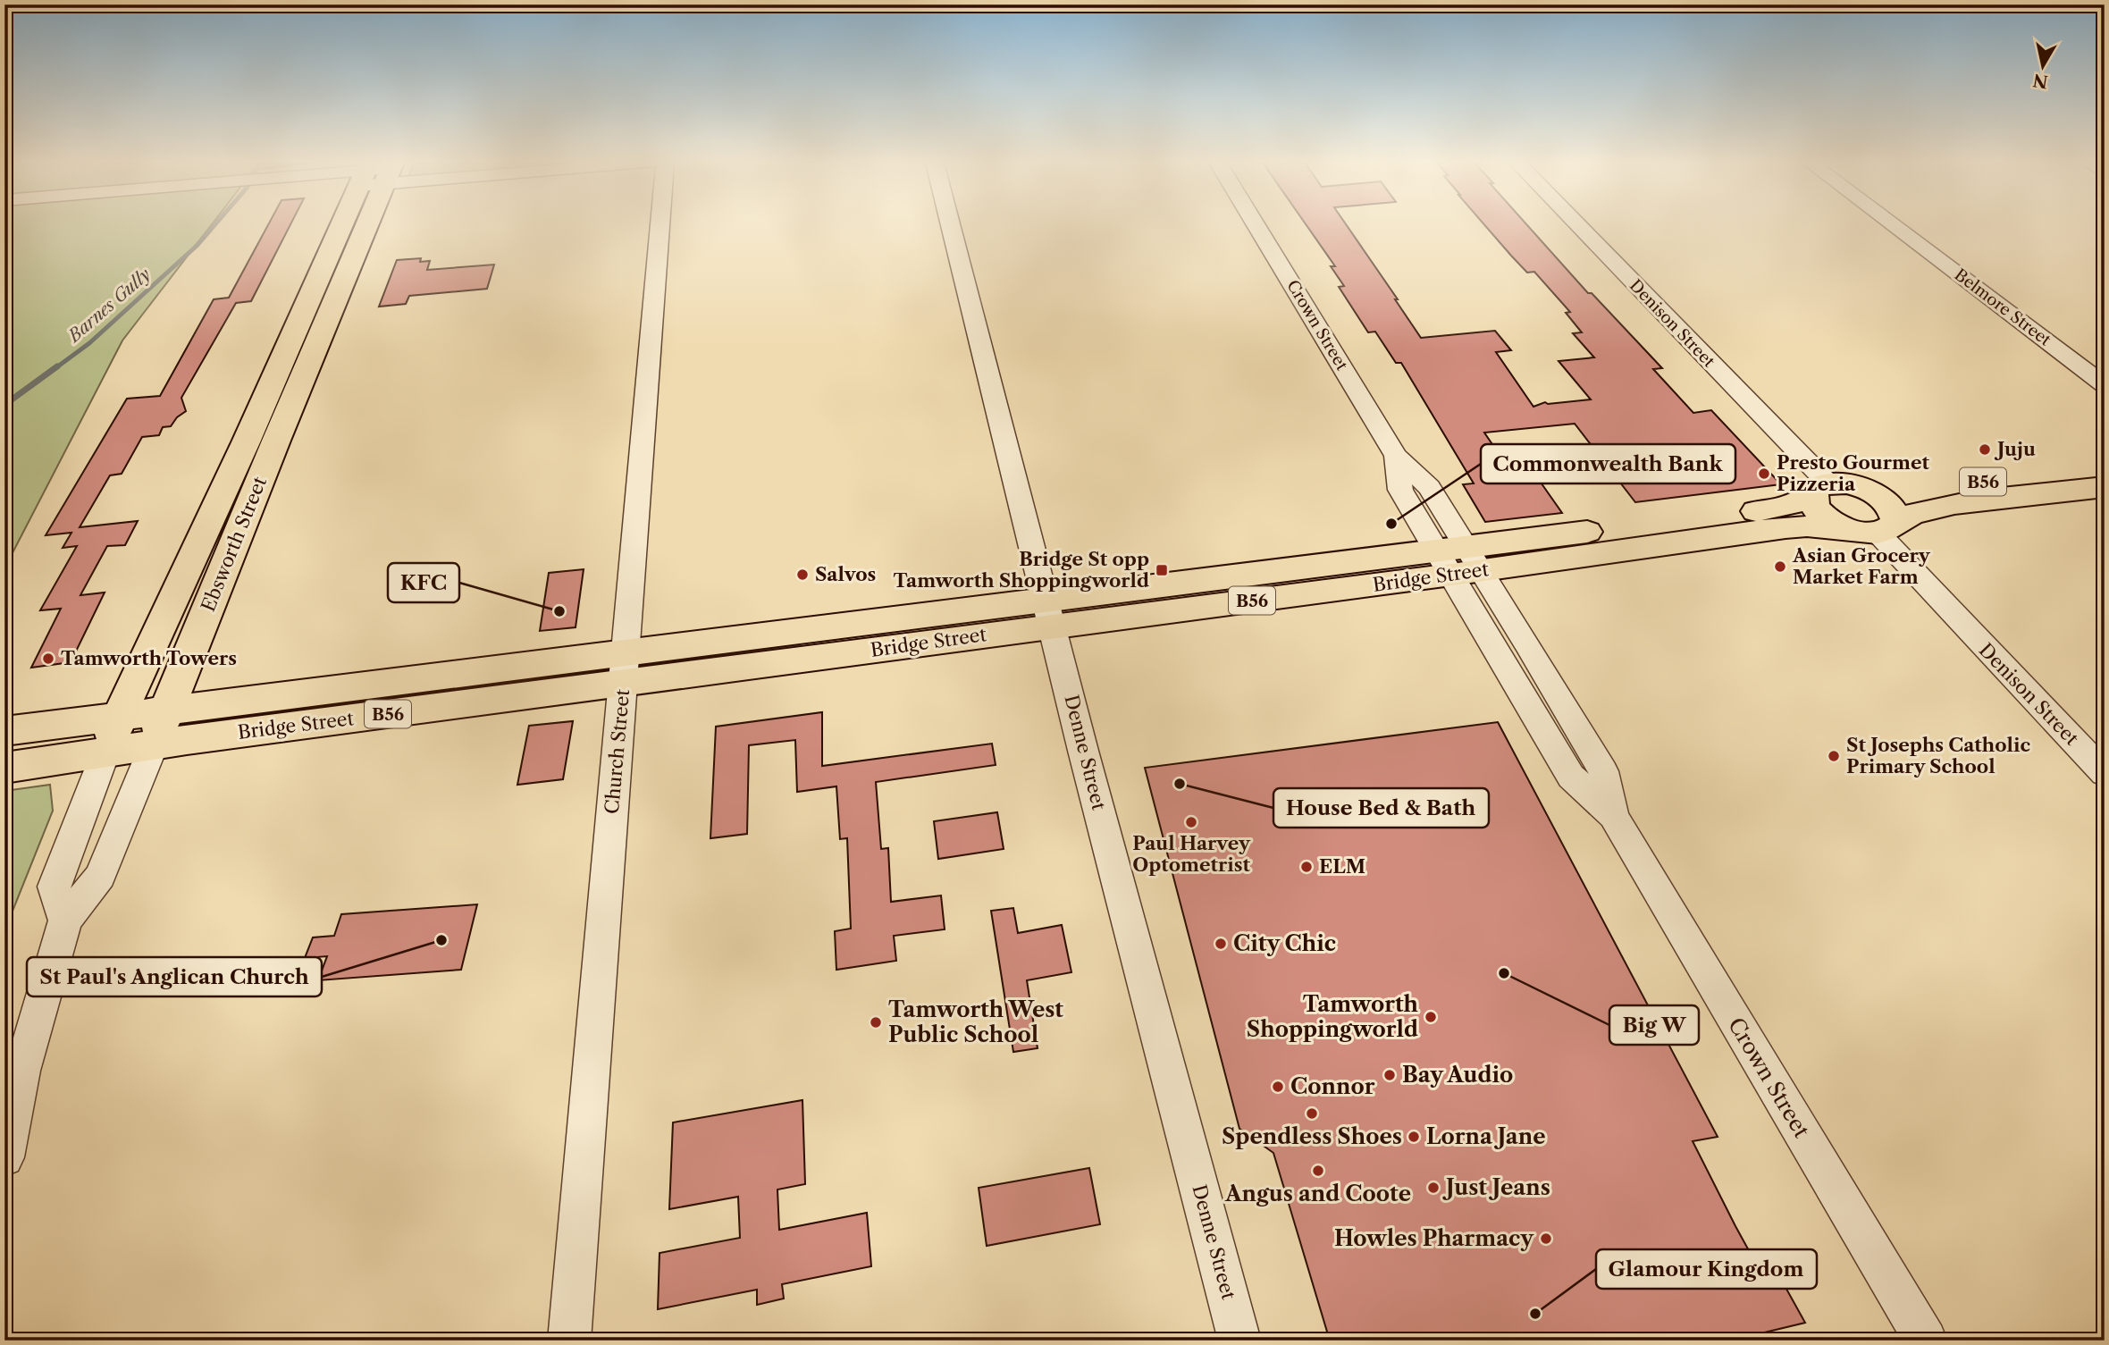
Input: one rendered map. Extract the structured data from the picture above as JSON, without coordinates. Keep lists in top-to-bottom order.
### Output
{
  "streets": {
    "main road": ["B56", "Ebsworth Street", "Bridge Street"],
    "street": [
      "Belmore Street",
      "Denison Street",
      "Crown Street",
      "Church Street",
      "Denne Street"
    ]
  },
  "crossings": [
    ["Denison Street", "B56"],
    ["Denison Street", "Bridge Street"],
    ["Crown Street", "Bridge Street"],
    ["B56", "Bridge Street"],
    ["Ebsworth Street", "Bridge Street"],
    ["Bridge Street", "Church Street"],
    ["Bridge Street", "Denne Street"]
  ],
  "water": ["Barnes Gully"],
  "places": {
    "other": [
      "Juju",
      "Presto Gourmet Pizzeria",
      "Commonwealth Bank",
      "Asian Grocery Market Farm",
      "Salvos",
      "KFC",
      "Tamworth Towers",
      "St Josephs Catholic Primary School",
      "House Bed & Bath",
      "Paul Harvey Optometrist",
      "ELM",
      "St Paul's Anglican Church",
      "City Chic",
      "Big W",
      "Tamworth Shoppingworld",
      "Tamworth West Public School",
      "Bay Audio",
      "Connor",
      "Spendless Shoes",
      "Lorna Jane",
      "Angus and Coote",
      "Just Jeans",
      "Howles Pharmacy",
      "Glamour Kingdom"
    ],
    "transit": ["Bridge St opp Tamworth Shoppingworld"]
  },
  "north": "bottom"
}
